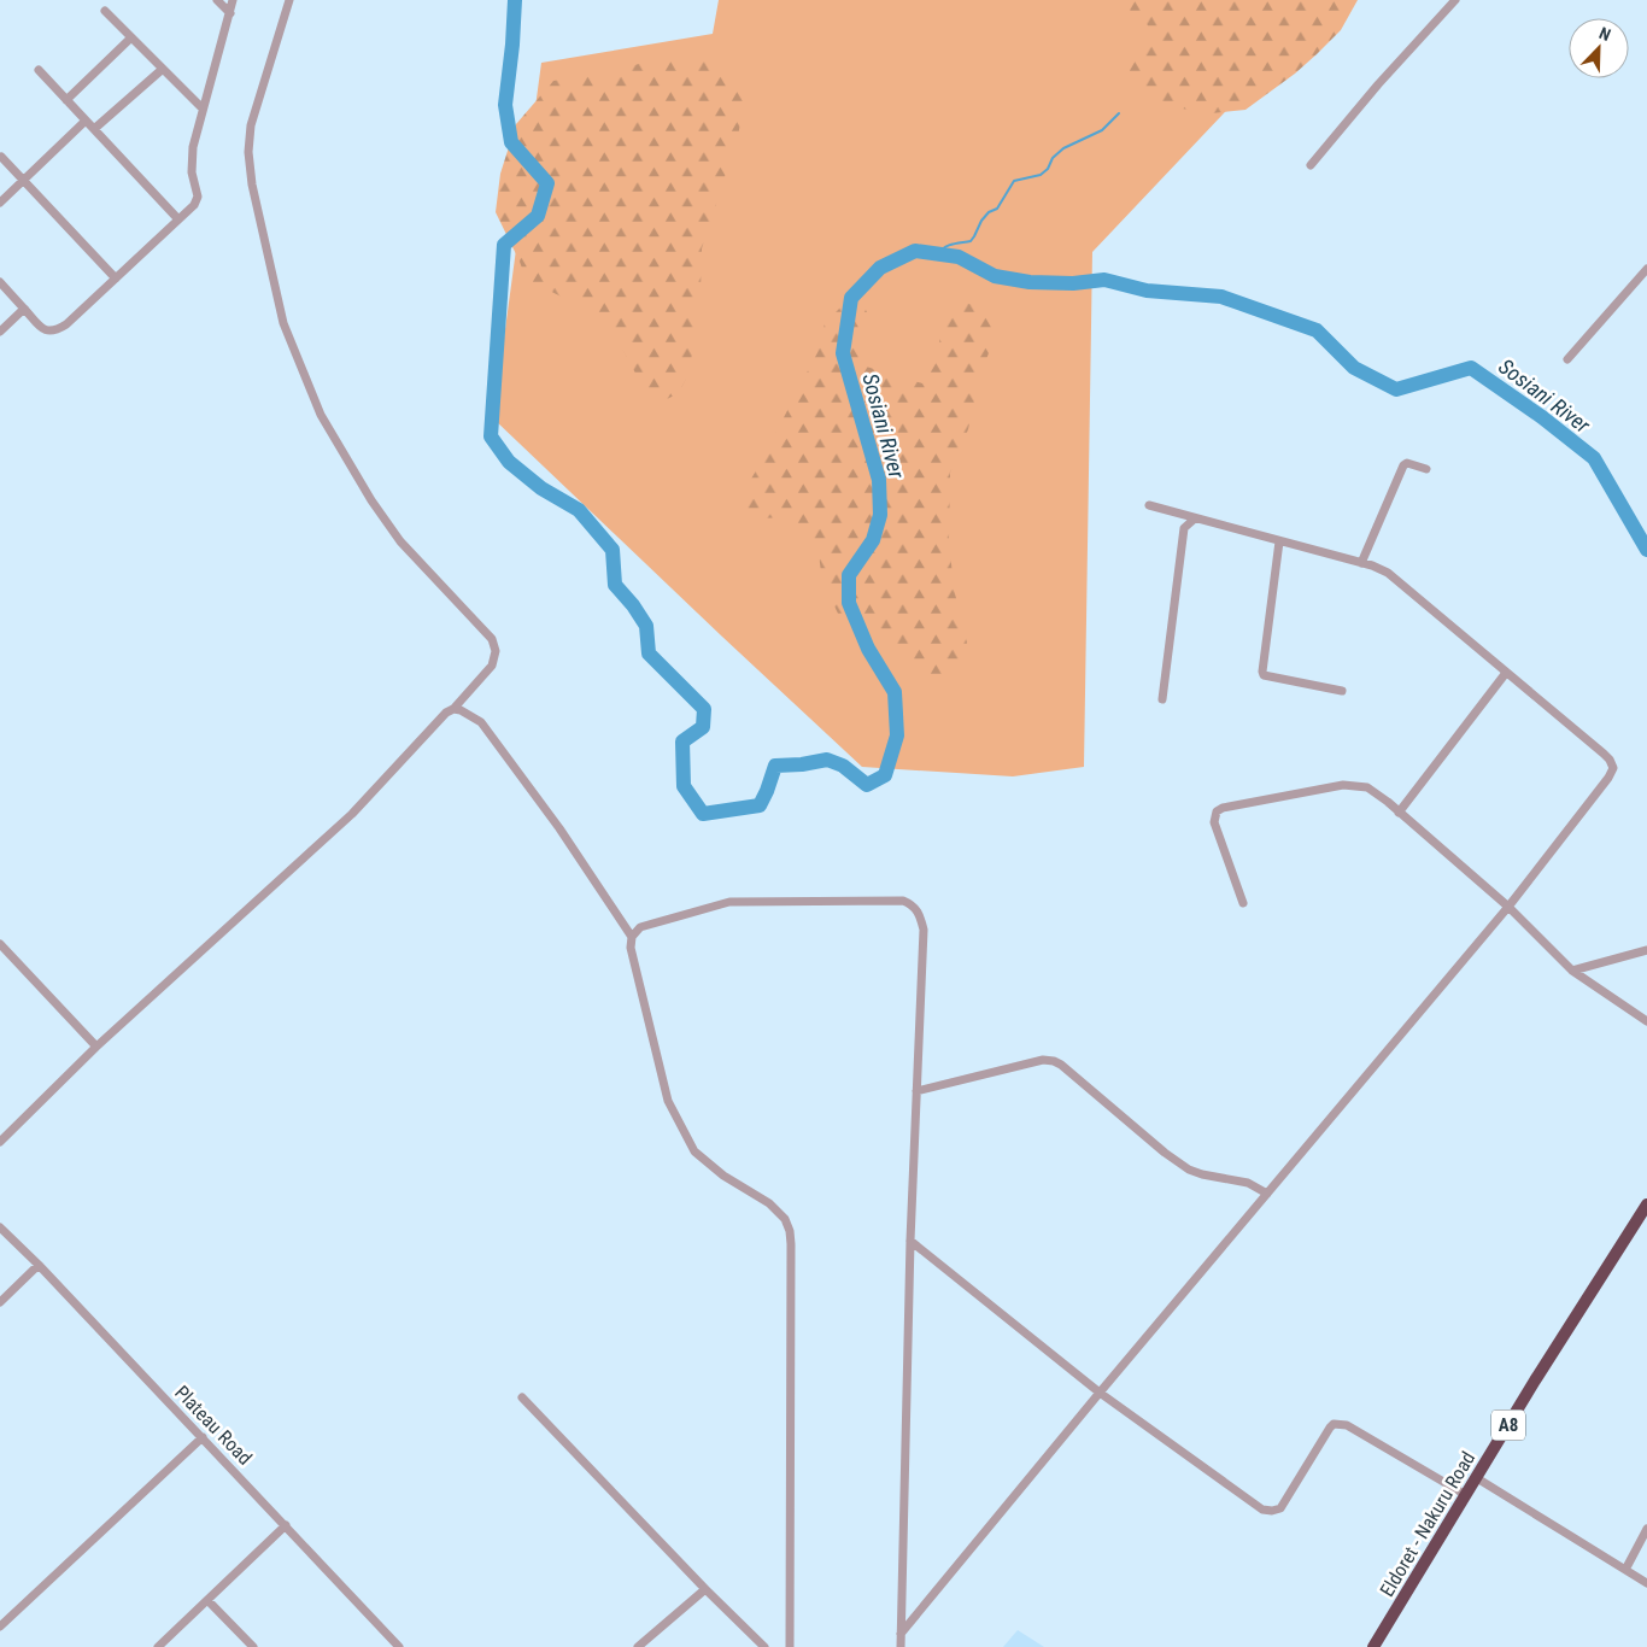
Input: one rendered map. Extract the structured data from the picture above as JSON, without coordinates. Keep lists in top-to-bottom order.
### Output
{
  "streets": {
    "highway": ["A8", "Eldoret - Nakuru Road"],
    "street": ["Plateau Road"]
  },
  "water": ["Sosiani River"],
  "north": "top right"
}
